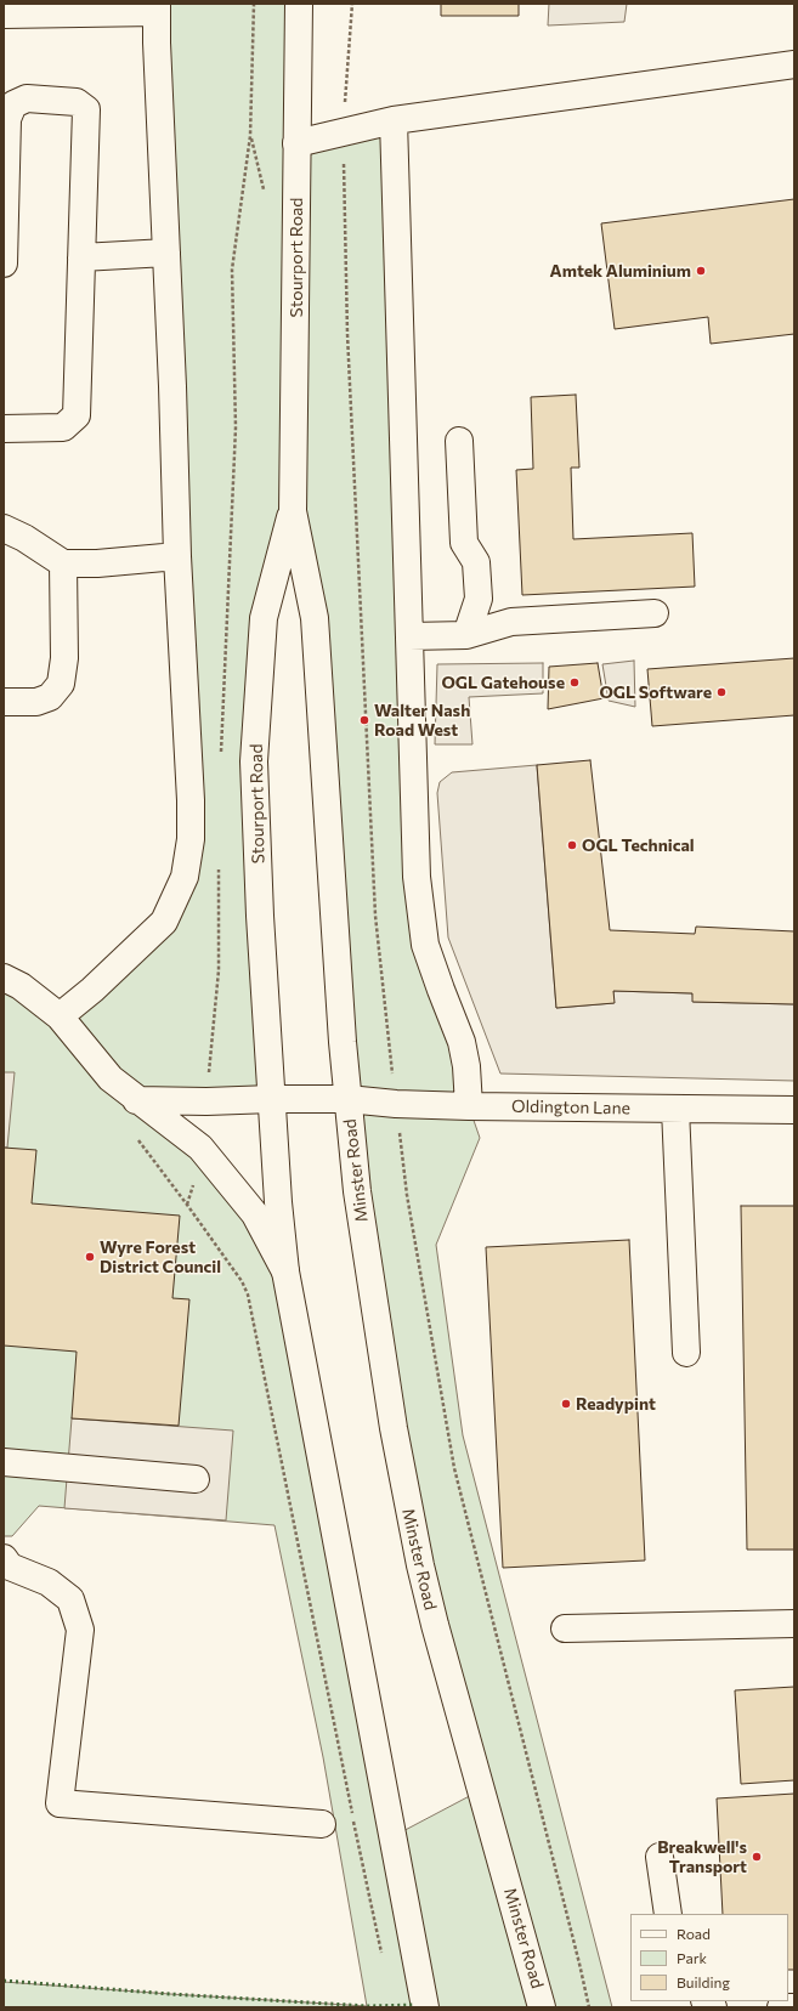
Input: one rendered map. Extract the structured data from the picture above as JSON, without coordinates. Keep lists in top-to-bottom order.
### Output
{
  "streets": {
    "main road": ["Stourport Road", "Oldington Lane", "Minster Road"]
  },
  "crossings": [
    ["Stourport Road", "Oldington Lane"],
    ["Stourport Road", "Minster Road"],
    ["Oldington Lane", "Minster Road"]
  ],
  "places": [
    "Amtek Aluminium",
    "OGL Gatehouse",
    "OGL Software",
    "Walter Nash Road West",
    "OGL Technical",
    "Wyre Forest District Council",
    "Readypint",
    "Breakwell's Transport"
  ],
  "legend": ["Road", "Park", "Building"]
}
